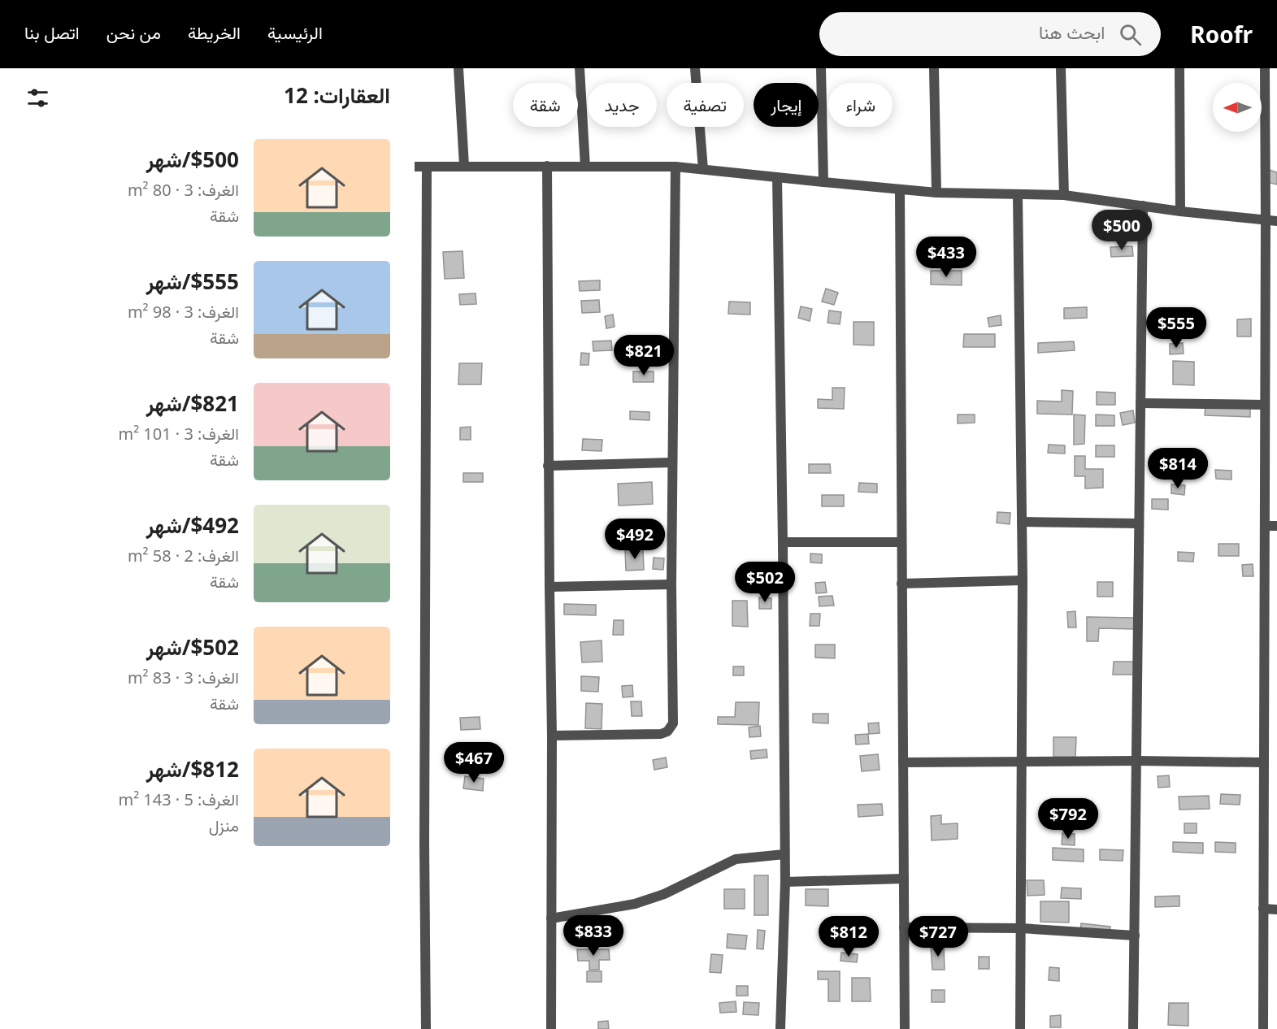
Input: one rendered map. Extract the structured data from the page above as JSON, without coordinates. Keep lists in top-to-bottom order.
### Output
{
  "north": "left",
  "page": {
    "header": "Roofr",
    "search": "ابحث هنا",
    "nav": [
      "الرئيسية",
      "الخريطة",
      "من نحن",
      "اتصل بنا"
    ],
    "heading": "العقارات: 12",
    "chip": [
      "شراء",
      "إيجار",
      "تصفية",
      "جديد",
      "شقة"
    ],
    "list": [
      {
        "name": "$500/شهر",
        "note": "الغرف: 3 · 80 m² · شقة"
      },
      {
        "name": "$555/شهر",
        "note": "الغرف: 3 · 98 m² · شقة"
      },
      {
        "name": "$821/شهر",
        "note": "الغرف: 3 · 101 m² · شقة"
      },
      {
        "name": "$492/شهر",
        "note": "الغرف: 2 · 58 m² · شقة"
      },
      {
        "name": "$502/شهر",
        "note": "الغرف: 3 · 83 m² · شقة"
      },
      {
        "name": "$812/شهر",
        "note": "الغرف: 5 · 143 m² · منزل"
      }
    ],
    "price": [
      "$500",
      "$433",
      "$555",
      "$821",
      "$814",
      "$492",
      "$502",
      "$467",
      "$792",
      "$833",
      "$812",
      "$727"
    ]
  }
}
